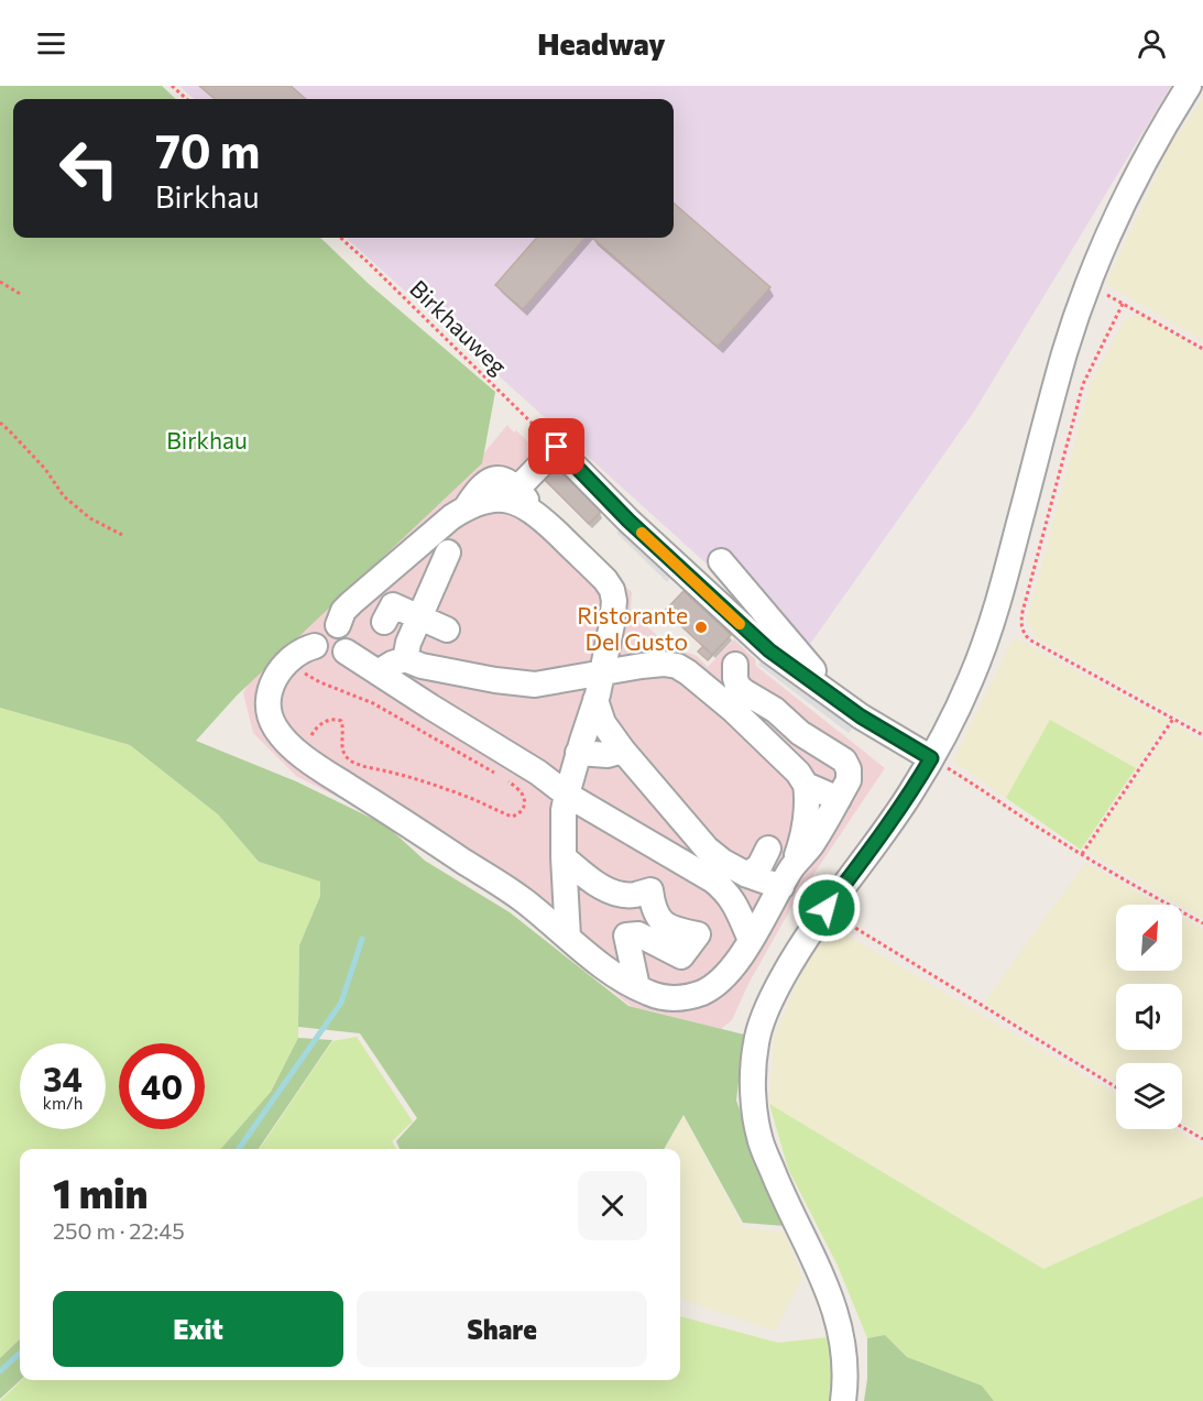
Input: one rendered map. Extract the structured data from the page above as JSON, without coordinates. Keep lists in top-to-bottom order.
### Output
{
  "streets": {
    "path": ["Birkhauweg"]
  },
  "parks": ["Birkhau"],
  "places": ["Ristorante Del Gusto"],
  "north": "top right",
  "page": {
    "header": "Headway",
    "turn": ["70 m", "Birkhau"],
    "speed": "34 km/h",
    "limit": "40",
    "heading": ["1 min", "250 m · 22:45"],
    "buttons": ["Exit", "Share"]
  }
}
